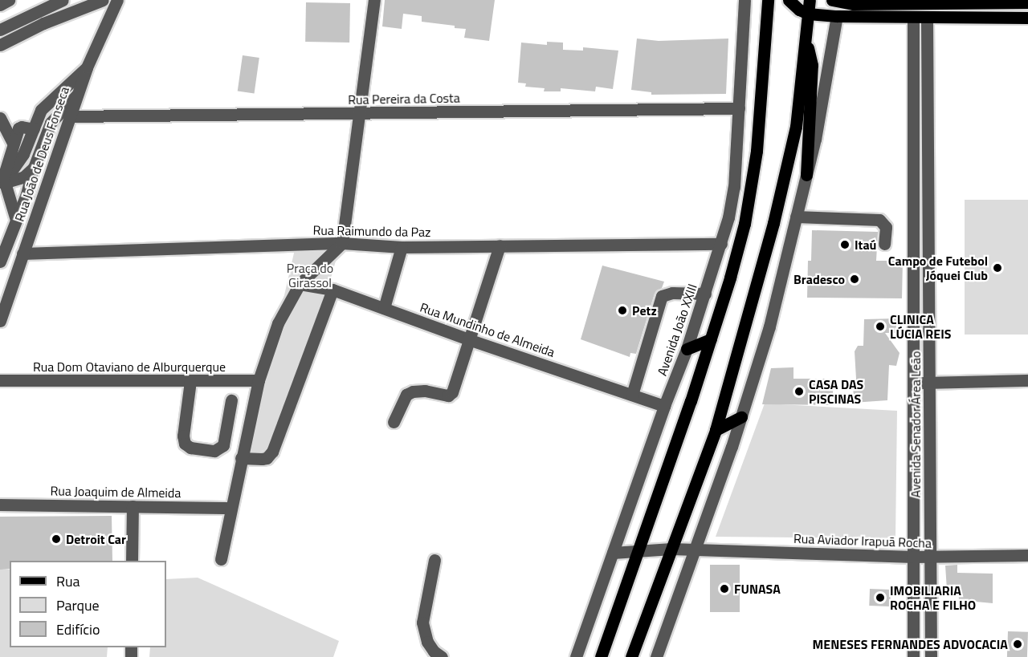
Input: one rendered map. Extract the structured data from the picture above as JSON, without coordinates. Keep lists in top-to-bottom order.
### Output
{
  "streets": {
    "street": [
      "Rua Pereira da Costa",
      "Rua João de Deus Fonseca",
      "Rua Raimundo da Paz",
      "Rua Mundinho de Almeida",
      "Avenida João XXIII",
      "Rua Dom Otaviano de Alburquerque",
      "Avenida Senador Área Leão",
      "Rua Joaquim de Almeida",
      "Rua Aviador Irapuã Rocha"
    ]
  },
  "crossings": [
    ["Rua Pereira da Costa", "Rua João de Deus Fonseca"],
    ["Rua Pereira da Costa", "Avenida João XXIII"],
    ["Rua João de Deus Fonseca", "Rua Raimundo da Paz"],
    ["Rua Raimundo da Paz", "Avenida João XXIII"],
    ["Rua Mundinho de Almeida", "Avenida João XXIII"],
    ["Avenida João XXIII", "Rua Aviador Irapuã Rocha"],
    ["Avenida Senador Área Leão", "Rua Aviador Irapuã Rocha"]
  ],
  "parks": ["Praça do Girassol"],
  "places": [
    "Itaú",
    "Campo de Futebol Jóquei Club",
    "Bradesco",
    "Petz",
    "CLINICA LÚCIA REIS",
    "CASA DAS PISCINAS",
    "Detroit Car",
    "FUNASA",
    "IMOBILIARIA ROCHA E FILHO",
    "MENESES FERNANDES ADVOCACIA"
  ],
  "legend": ["Rua", "Parque", "Edifício"]
}
